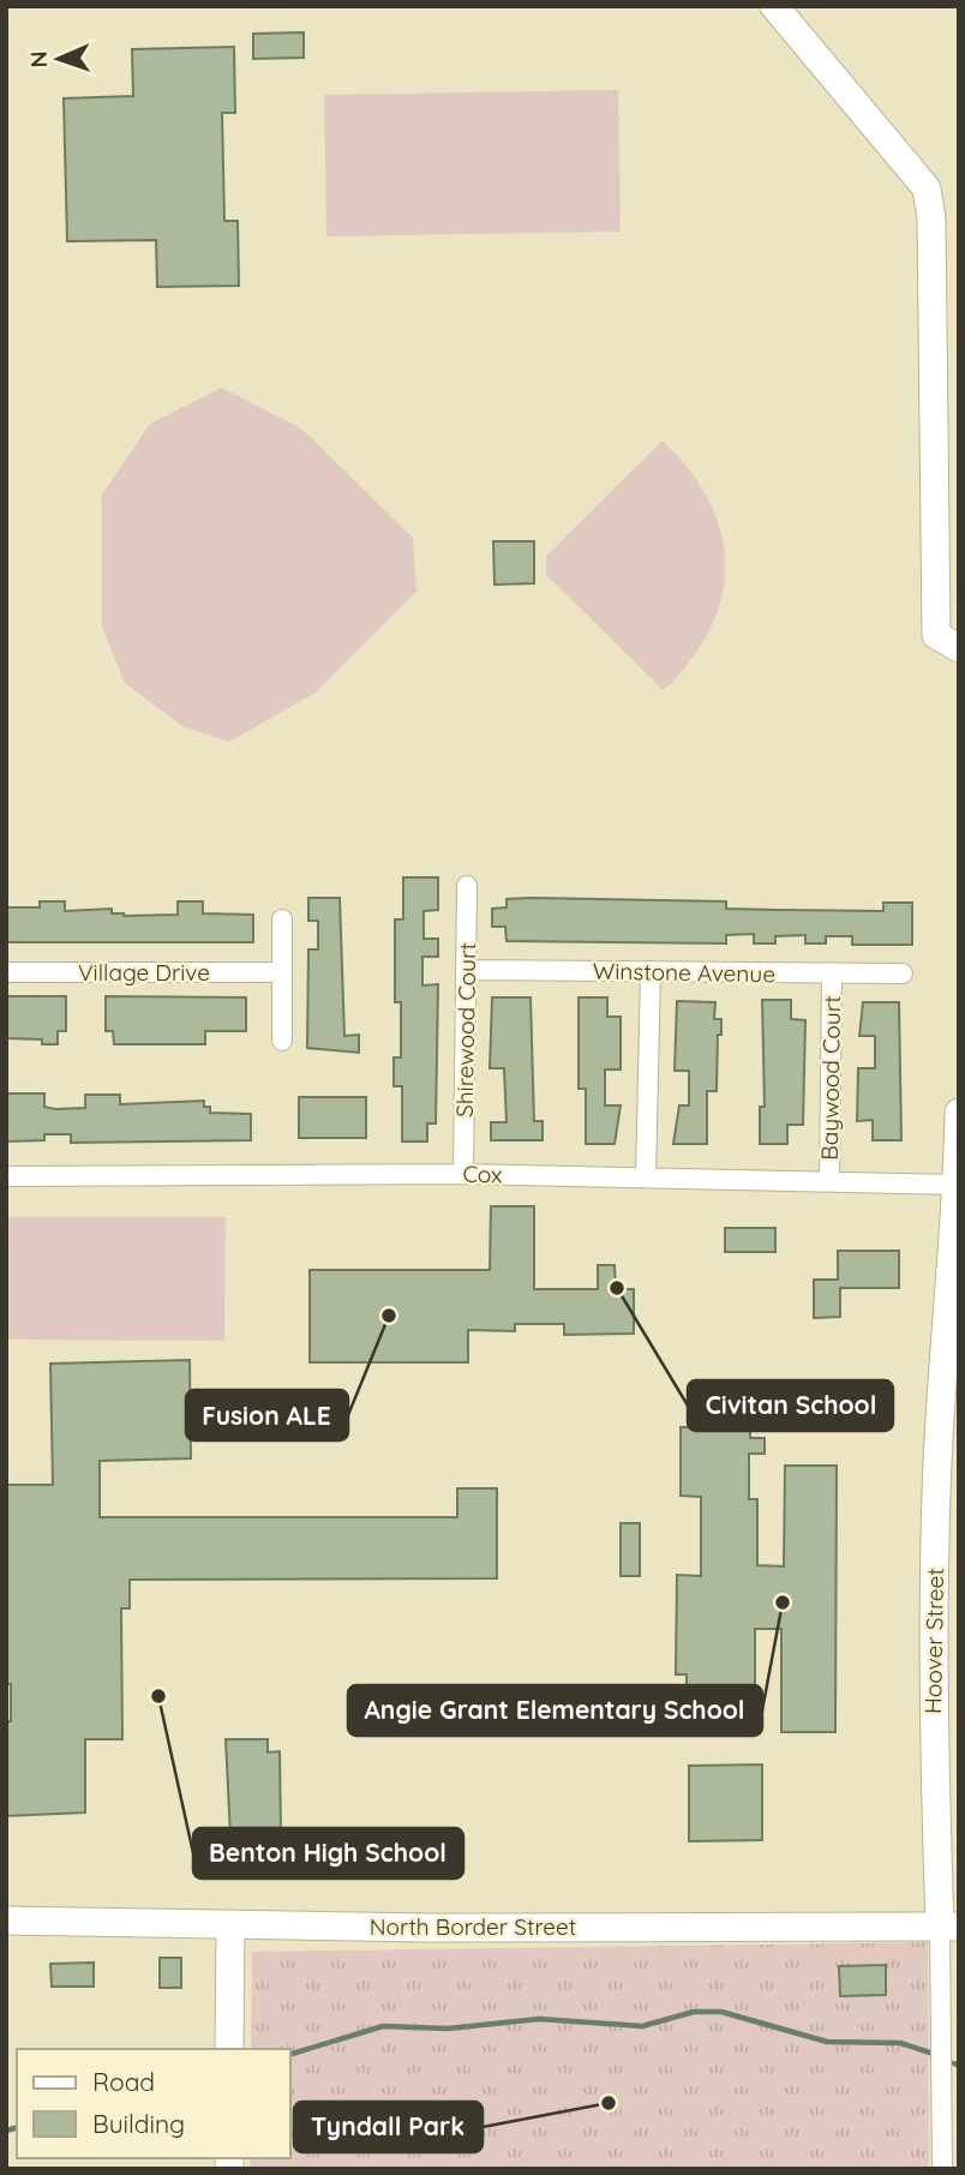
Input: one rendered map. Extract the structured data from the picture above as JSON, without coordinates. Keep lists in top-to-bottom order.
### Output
{
  "streets": {
    "street": [
      "Village Drive",
      "Winstone Avenue",
      "Shirewood Court",
      "Baywood Court",
      "Cox",
      "Hoover Street",
      "North Border Street"
    ]
  },
  "crossings": [
    ["Winstone Avenue", "Shirewood Court"],
    ["Winstone Avenue", "Baywood Court"],
    ["Shirewood Court", "Cox"],
    ["Baywood Court", "Cox"],
    ["Cox", "Hoover Street"],
    ["Hoover Street", "North Border Street"]
  ],
  "places": [
    "Civitan School",
    "Fusion ALE",
    "Angie Grant Elementary School",
    "Benton High School",
    "Tyndall Park"
  ],
  "legend": ["Road", "Building"],
  "north": "left"
}
